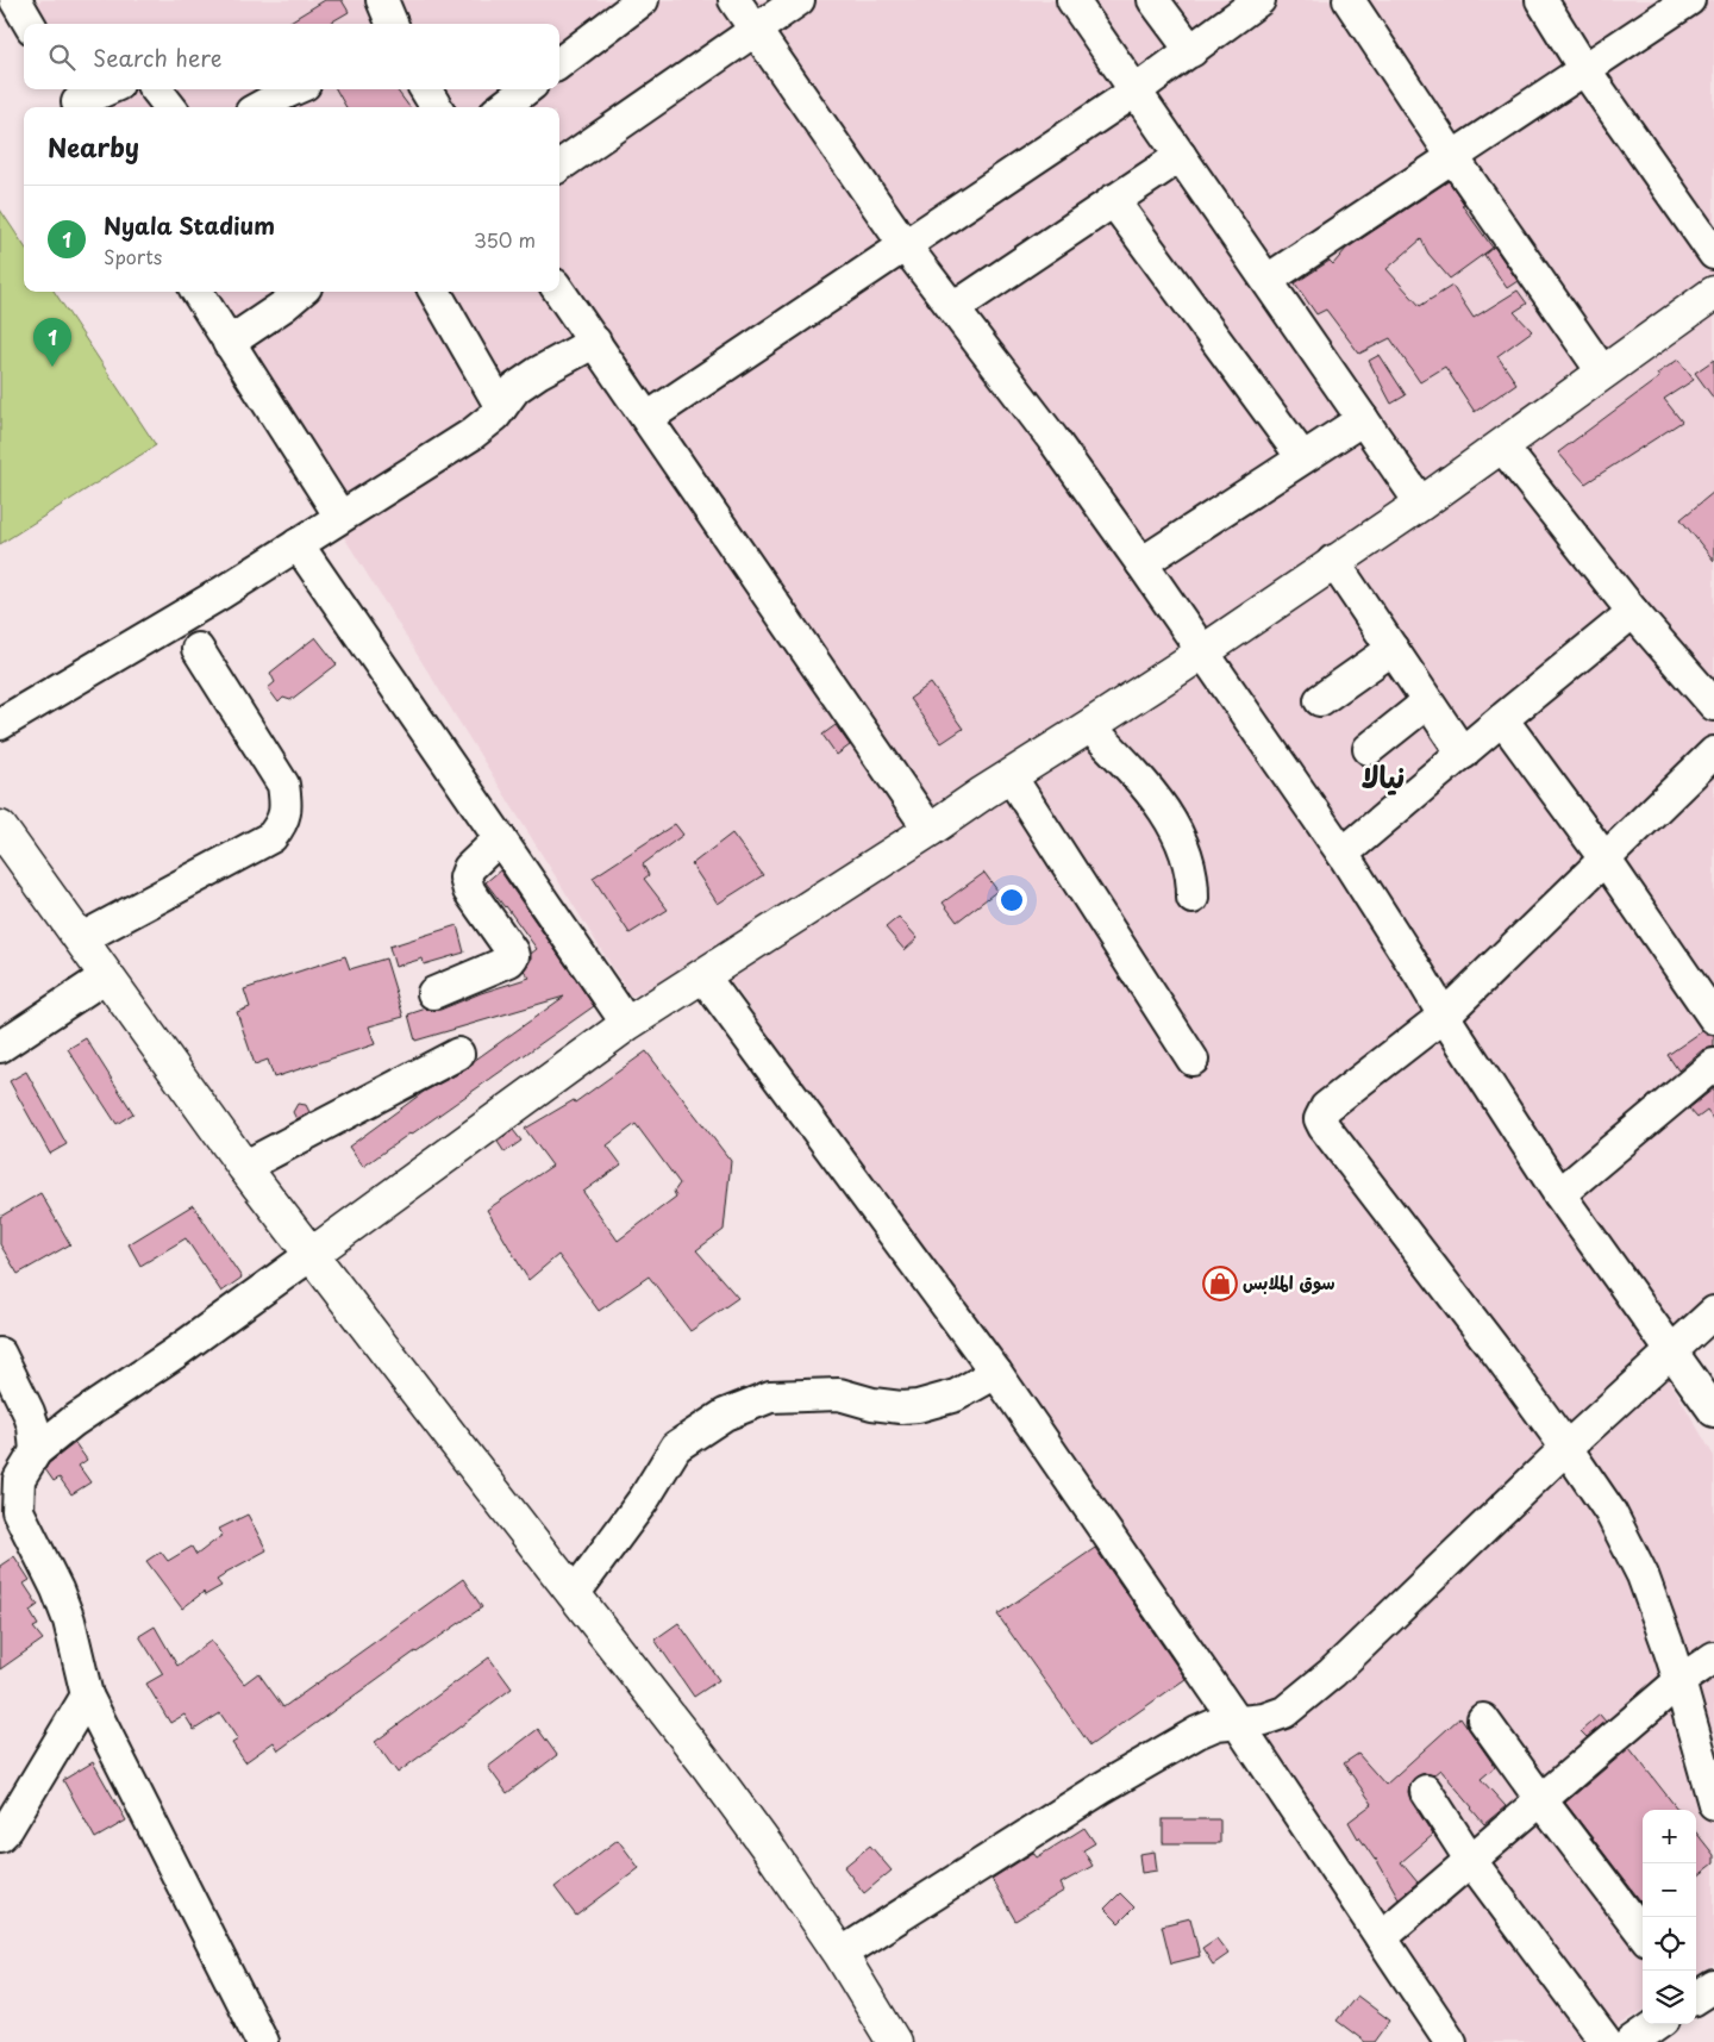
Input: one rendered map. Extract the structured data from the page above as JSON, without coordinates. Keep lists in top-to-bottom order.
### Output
{
  "districts": ["نيالا"],
  "places": {
    "shop": ["سوق الملابس"]
  },
  "page": {
    "search": "Search here",
    "heading": "Nearby",
    "list": [
      {
        "mark": "1",
        "name": "Nyala Stadium",
        "note": "Sports",
        "value": "350 m"
      }
    ],
    "pins": "1",
    "map_buttons": ["+", "−"]
  }
}
